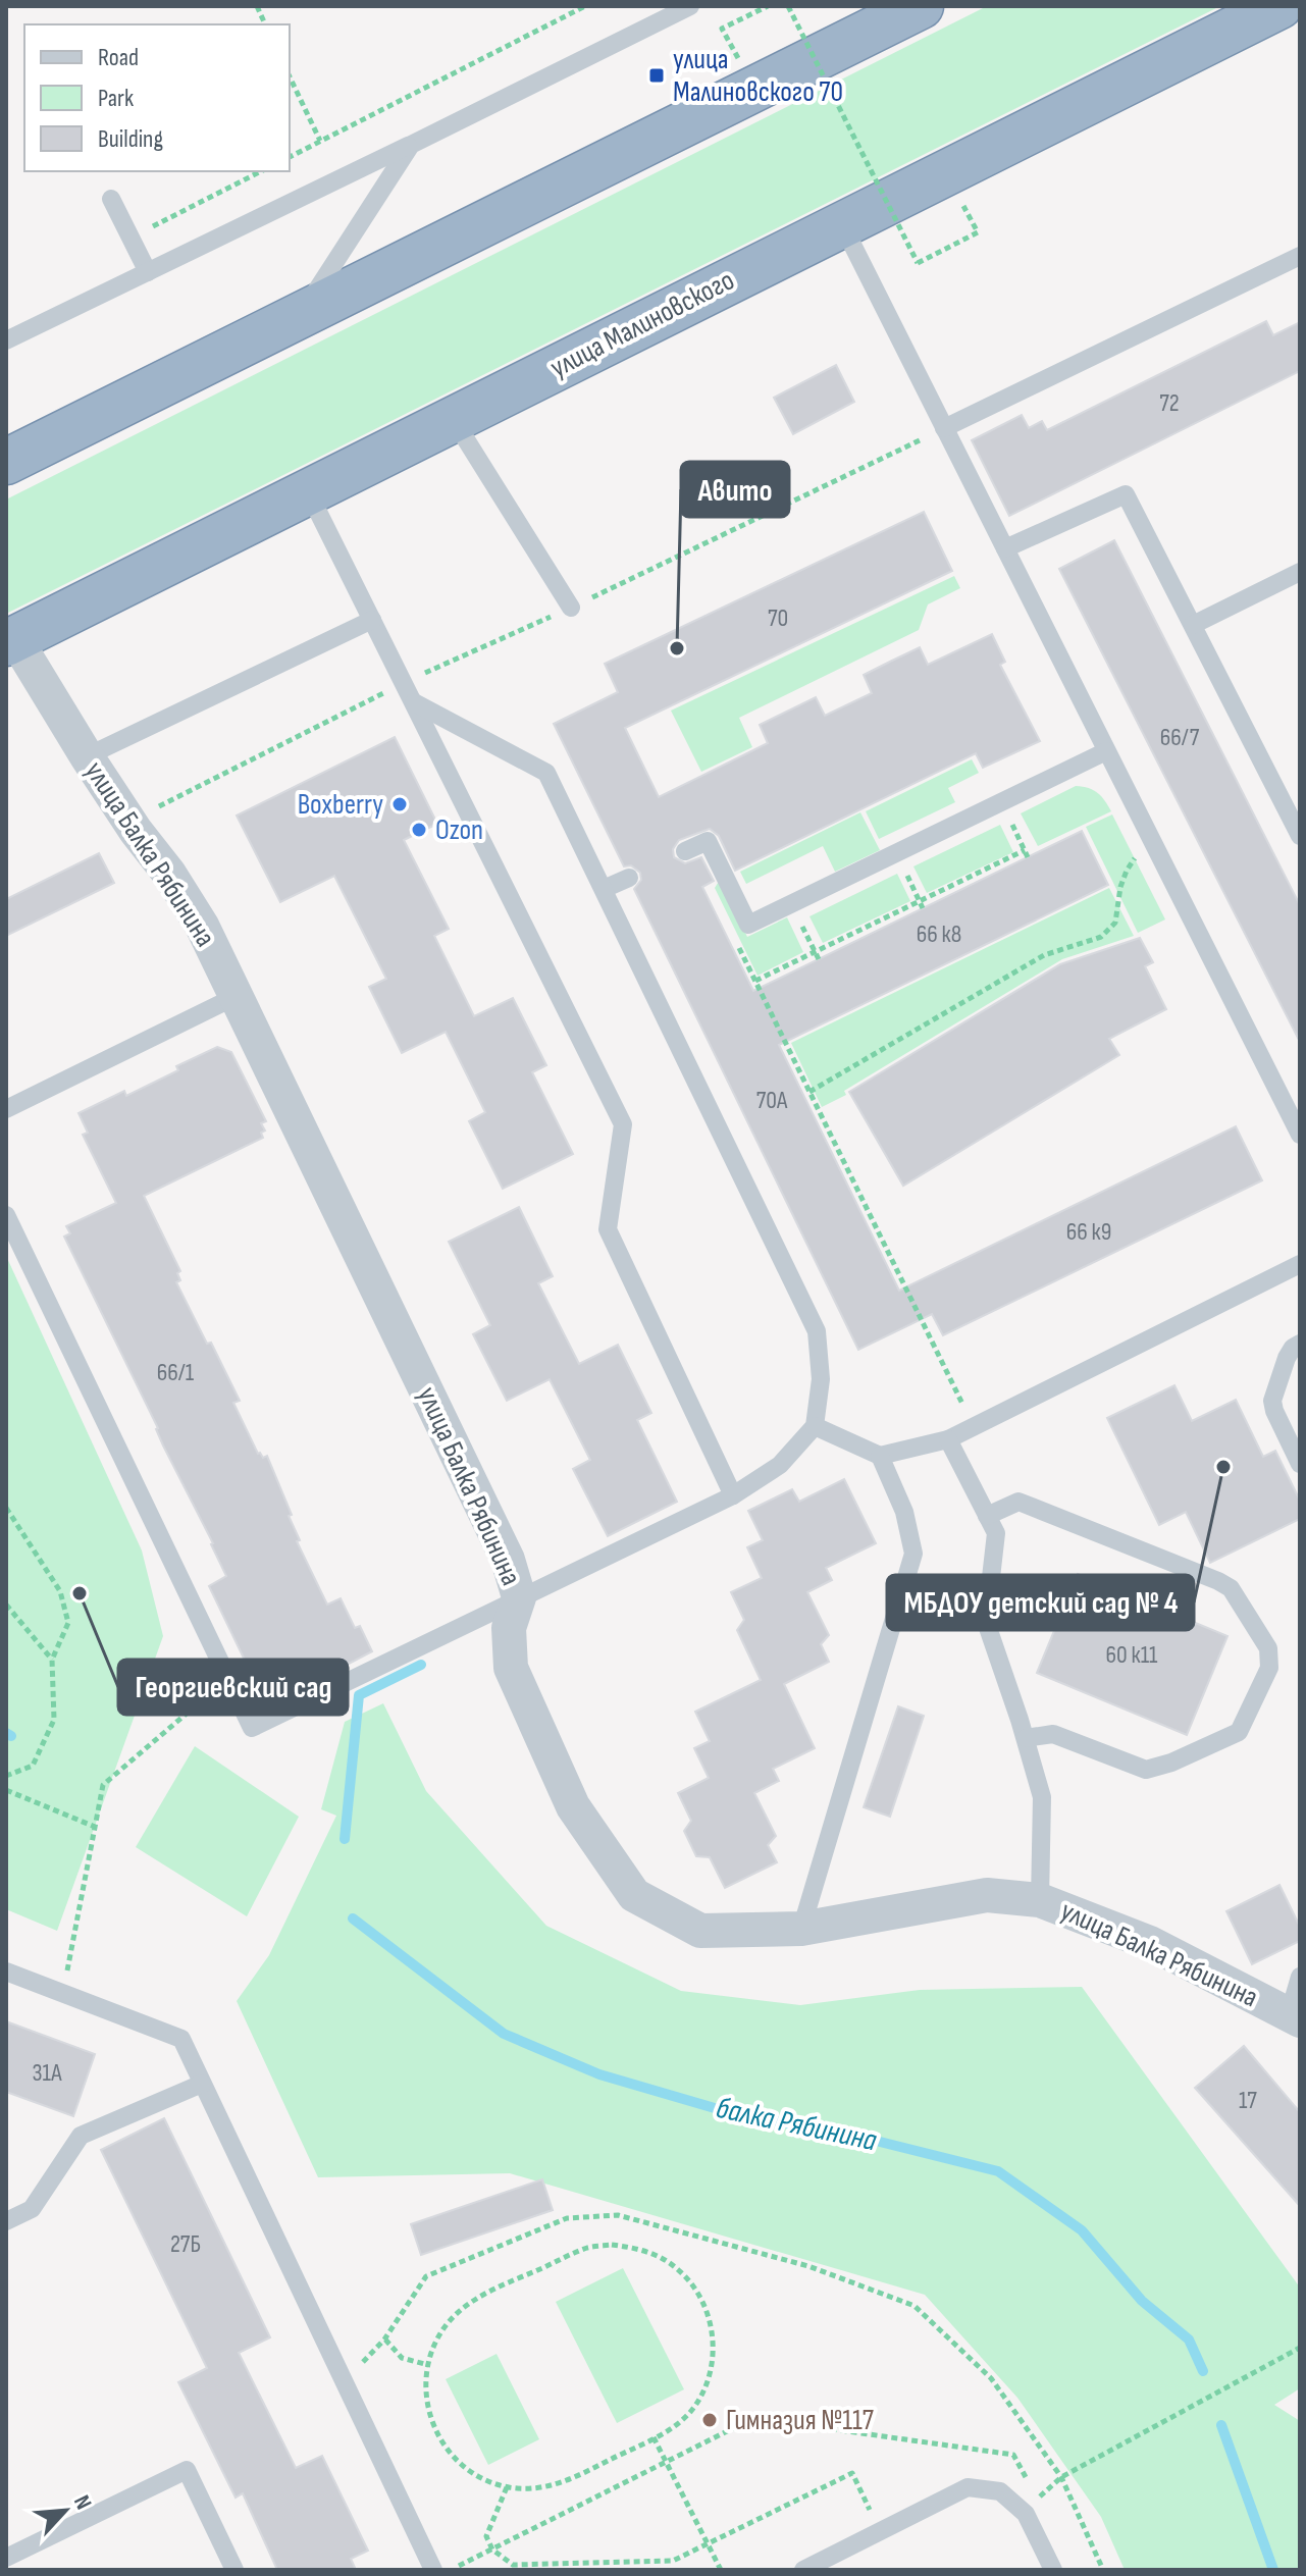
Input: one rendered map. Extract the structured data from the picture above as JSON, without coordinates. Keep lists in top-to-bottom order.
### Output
{
  "streets": {
    "highway": ["улица Малиновского"],
    "street": ["улица Балка Рябинина"]
  },
  "crossings": [
    ["улица Малиновского", "улица Балка Рябинина"]
  ],
  "water": ["балка Рябинина"],
  "places": {
    "transit": ["улица Малиновского 70"],
    "other": [
      "Авито",
      "Boxberry",
      "Ozon",
      "МБДОУ детский сад № 4",
      "Георгиевский сад",
      "Гимназия №117"
    ]
  },
  "house_numbers": [
    "72",
    "70",
    "66/7",
    "66 к8",
    "70А",
    "66 к9",
    "66/1",
    "60 к11",
    "31А",
    "17",
    "27Б"
  ],
  "legend": ["Road", "Park", "Building"],
  "north": "top right"
}
